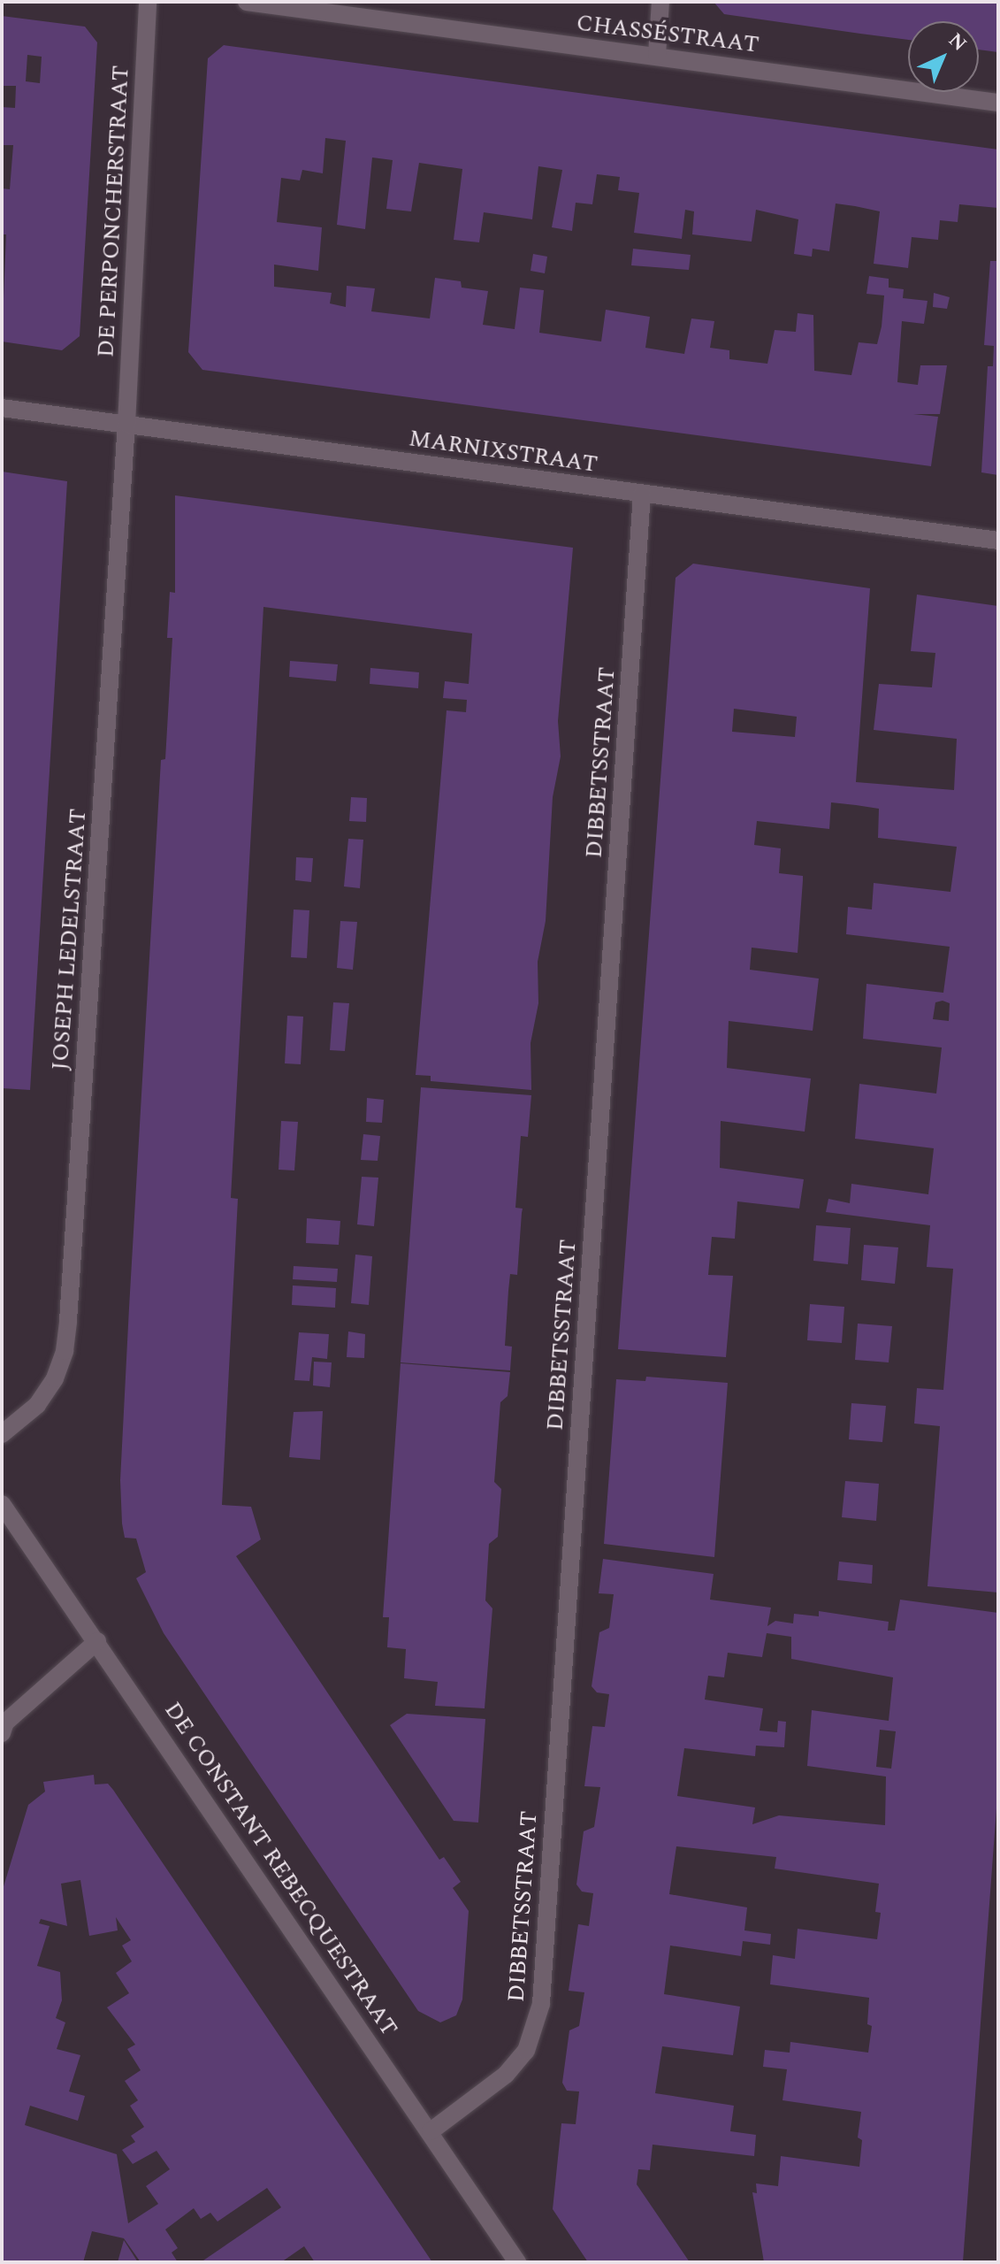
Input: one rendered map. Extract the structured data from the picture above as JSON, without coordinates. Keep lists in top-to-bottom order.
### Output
{
  "streets": {
    "street": [
      "CHASSÉSTRAAT",
      "DE PERPONCHERSTRAAT",
      "MARNIXSTRAAT",
      "DIBBETSSTRAAT",
      "JOSEPH LEDELSTRAAT",
      "DE CONSTANT REBECQUESTRAAT"
    ]
  },
  "crossings": [
    ["DE PERPONCHERSTRAAT", "MARNIXSTRAAT"],
    ["DE PERPONCHERSTRAAT", "JOSEPH LEDELSTRAAT"],
    ["MARNIXSTRAAT", "DIBBETSSTRAAT"],
    ["MARNIXSTRAAT", "JOSEPH LEDELSTRAAT"],
    ["DIBBETSSTRAAT", "DE CONSTANT REBECQUESTRAAT"]
  ],
  "north": "top right"
}
